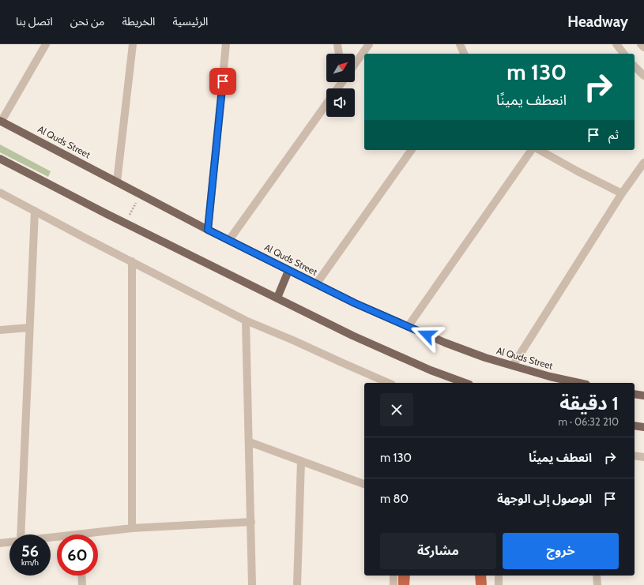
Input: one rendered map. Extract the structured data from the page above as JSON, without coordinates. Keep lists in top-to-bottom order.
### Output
{
  "streets": {
    "main road": ["Al Quds Street"]
  },
  "north": "top right",
  "page": {
    "header": "Headway",
    "nav": [
      "الرئيسية",
      "الخريطة",
      "من نحن",
      "اتصل بنا"
    ],
    "turn": ["130 m", "انعطف يمينًا"],
    "then": "ثم",
    "heading": ["1 دقيقة", "210 m · 06:32"],
    "list": [
      {
        "name": "انعطف يمينًا",
        "value": "130 m"
      },
      {
        "name": "الوصول إلى الوجهة",
        "value": "80 m"
      }
    ],
    "buttons": ["خروج", "مشاركة"],
    "speed": "56 km/h",
    "limit": "60"
  }
}
